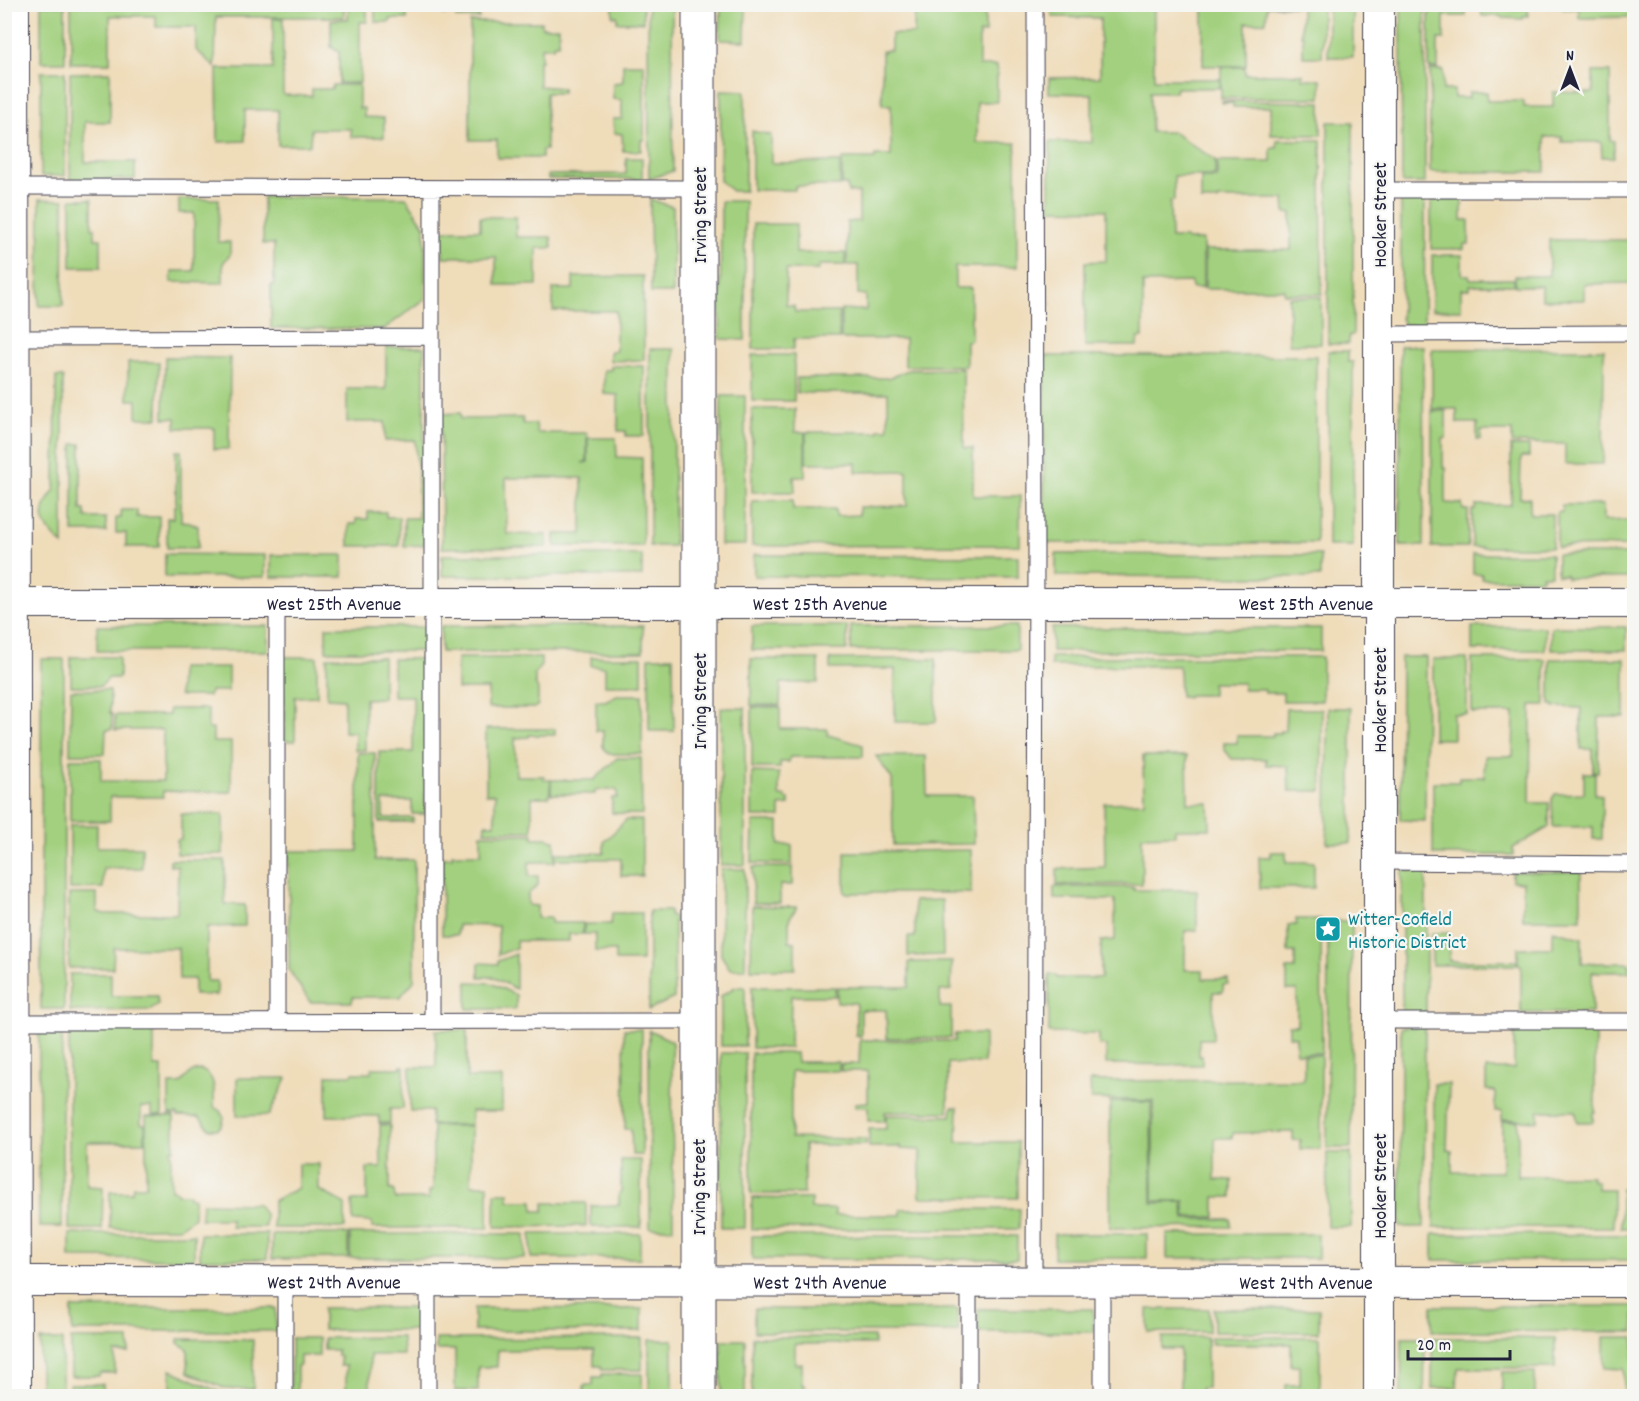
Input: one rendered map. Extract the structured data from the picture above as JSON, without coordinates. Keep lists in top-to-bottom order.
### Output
{
  "streets": {
    "street": [
      "Irving Street",
      "Hooker Street",
      "West 25th Avenue",
      "West 24th Avenue"
    ]
  },
  "crossings": [
    ["Irving Street", "West 25th Avenue"],
    ["Irving Street", "West 24th Avenue"],
    ["Hooker Street", "West 25th Avenue"],
    ["Hooker Street", "West 24th Avenue"]
  ],
  "places": {
    "place": ["Witter-Cofield Historic District"]
  },
  "scale_bar": "20 m",
  "north": "top"
}
